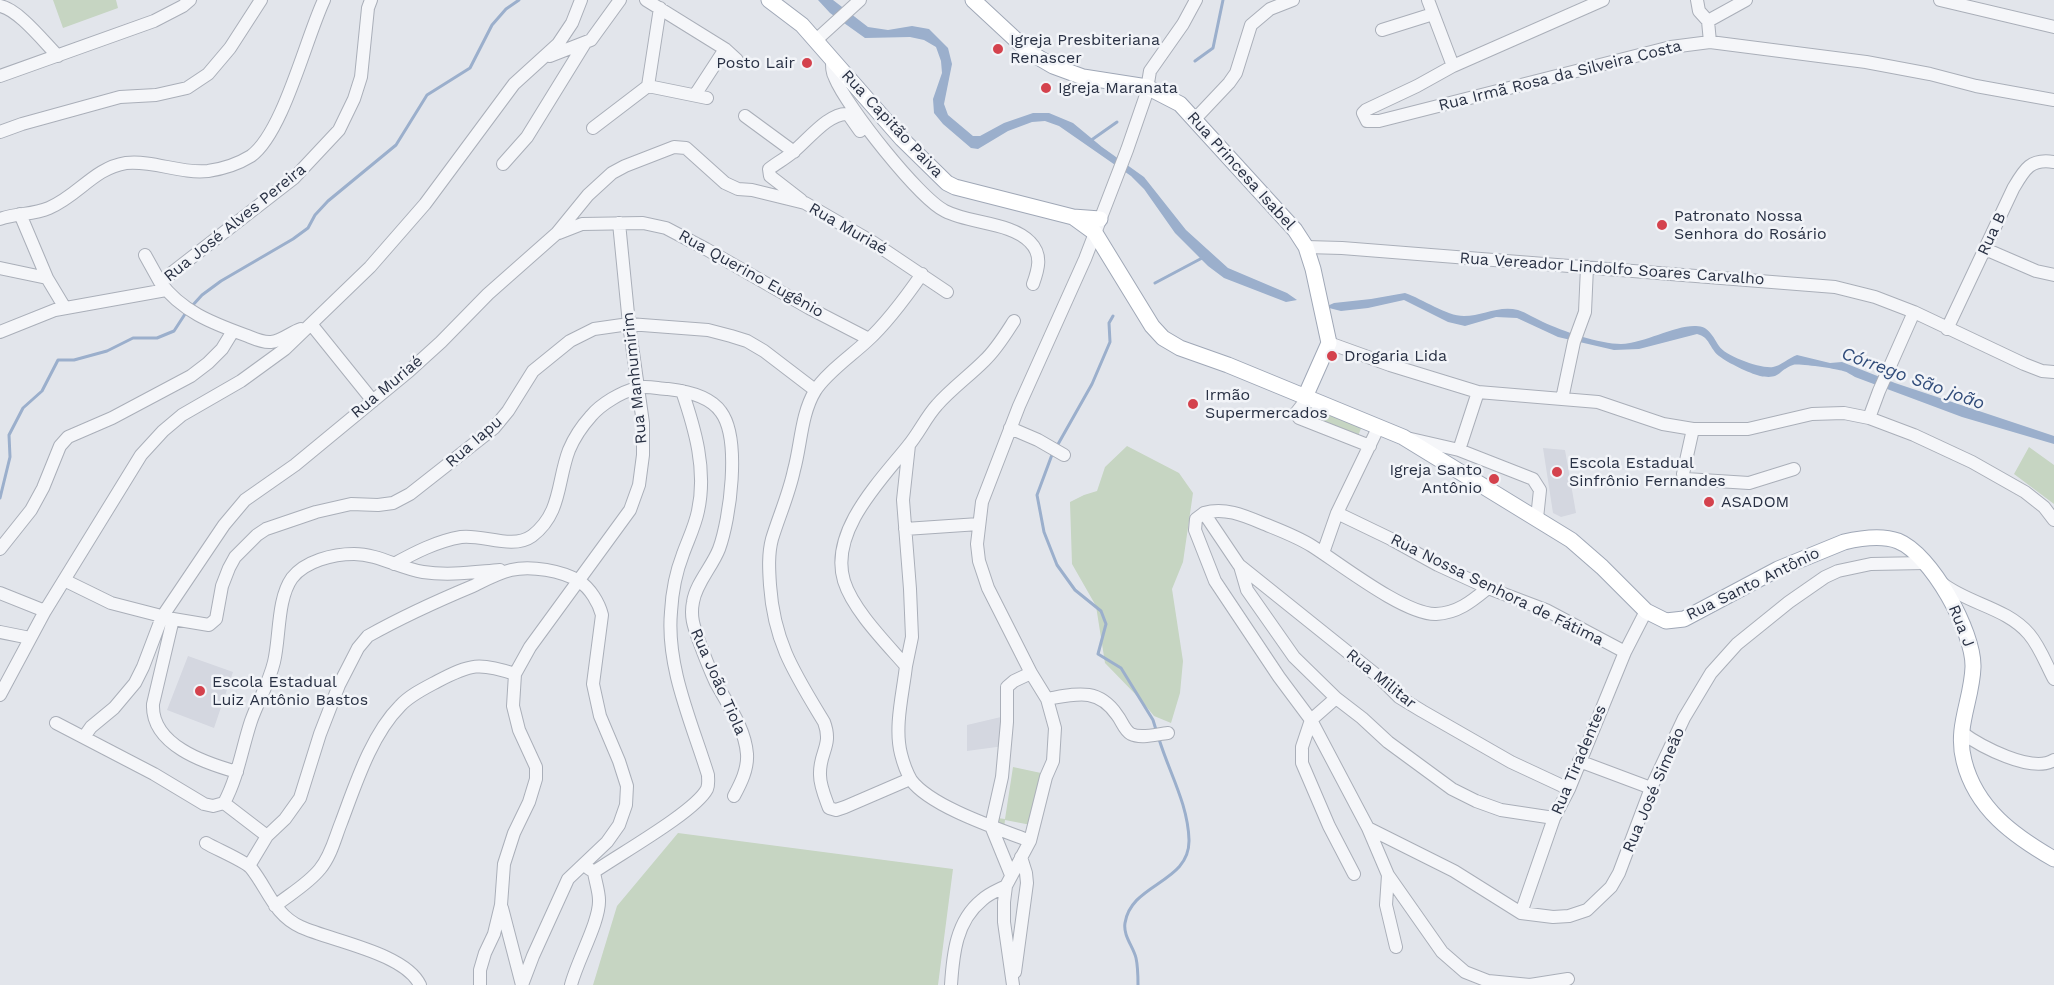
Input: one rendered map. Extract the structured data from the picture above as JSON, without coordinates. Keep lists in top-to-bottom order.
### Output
{
  "streets": {
    "main road": [
      "Rua Capitão Paiva",
      "Rua Princesa Isabel",
      "Rua Santo Antônio",
      "Rua J"
    ],
    "street": [
      "Rua Irmã Rosa da Silveira Costa",
      "Rua José Alves Pereira",
      "Rua Muriaé",
      "Rua B",
      "Rua Vereador Lindolfo Soares Carvalho",
      "Rua Querino Eugênio",
      "Rua Manhumirim",
      "Rua Iapu",
      "Rua Nossa Senhora de Fátima",
      "Rua Militar",
      "Rua João Tiola",
      "Rua Tiradentes",
      "Rua José Simeão"
    ]
  },
  "crossings": [
    ["Rua Capitão Paiva", "Rua Santo Antônio"],
    ["Rua Princesa Isabel", "Rua Vereador Lindolfo Soares Carvalho"],
    ["Rua Muriaé", "Rua Querino Eugênio"],
    ["Rua Muriaé", "Rua Iapu"],
    ["Rua B", "Rua Vereador Lindolfo Soares Carvalho"],
    ["Rua Querino Eugênio", "Rua Manhumirim"],
    ["Rua Manhumirim", "Rua Iapu"],
    ["Rua Manhumirim", "Rua João Tiola"],
    ["Rua Santo Antônio", "Rua J"],
    ["Rua Santo Antônio", "Rua Tiradentes"],
    ["Rua Santo Antônio", "Rua José Simeão"],
    ["Rua Nossa Senhora de Fátima", "Rua Tiradentes"],
    ["Rua J", "Rua José Simeão"],
    ["Rua Militar", "Rua Tiradentes"],
    ["Rua Tiradentes", "Rua José Simeão"]
  ],
  "water": ["Córrego São joão"],
  "places": [
    "Igreja Presbiteriana Renascer",
    "Posto Lair",
    "Igreja Maranata",
    "Patronato Nossa Senhora do Rosário",
    "Drogaria Lida",
    "Irmão Supermercados",
    "Escola Estadual Sinfrônio Fernandes",
    "Igreja Santo Antônio",
    "ASADOM",
    "Escola Estadual Luiz Antônio Bastos"
  ]
}
